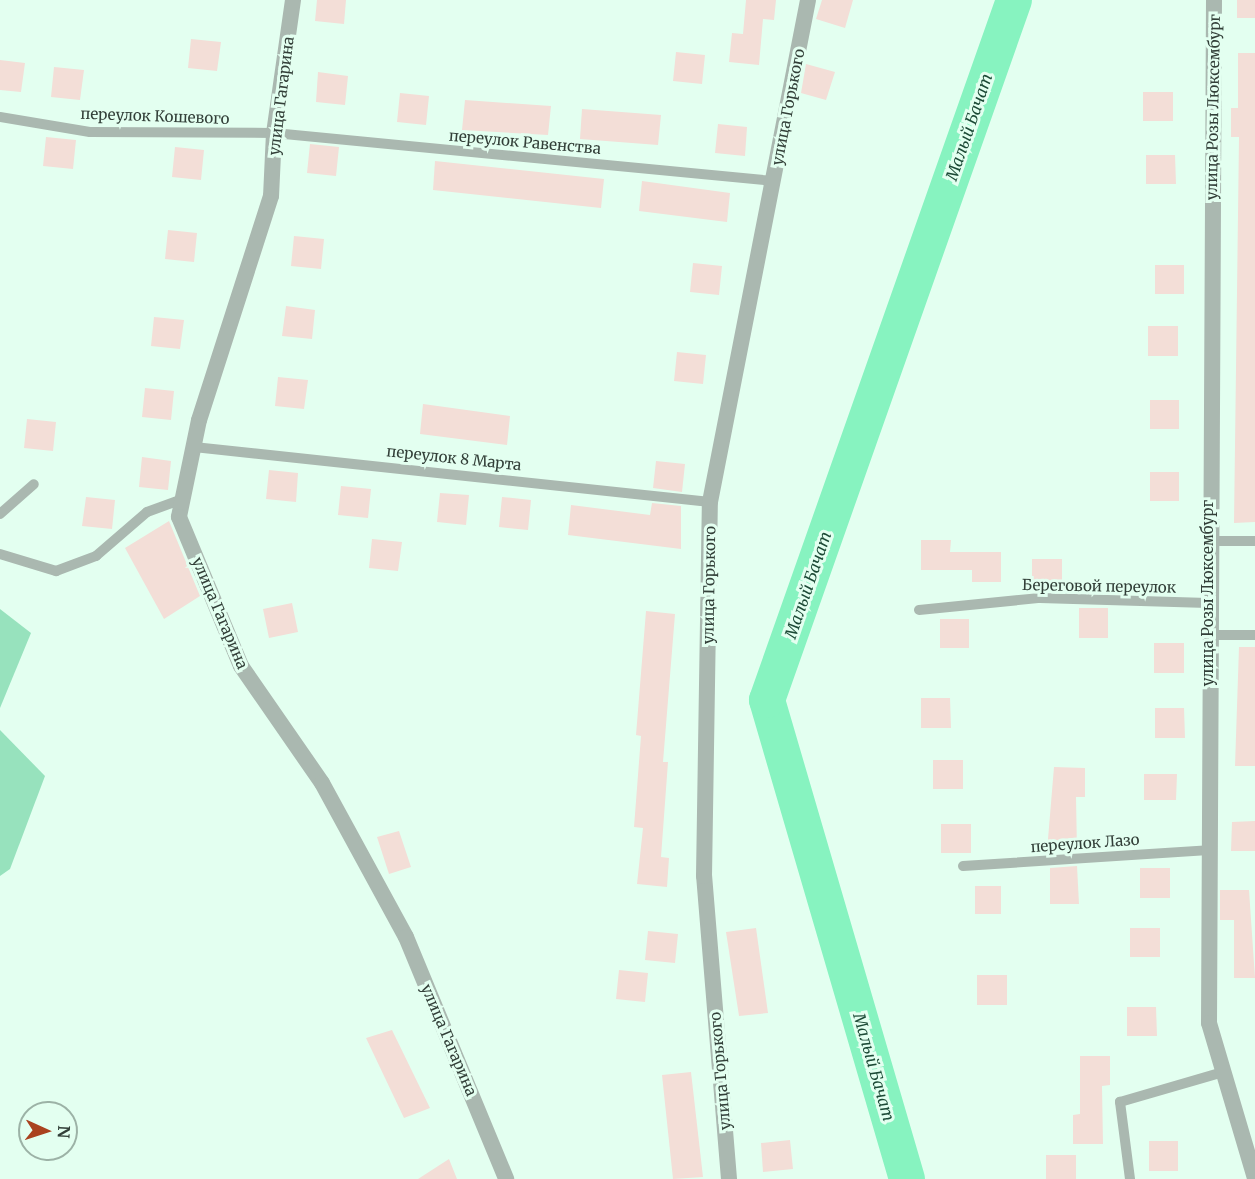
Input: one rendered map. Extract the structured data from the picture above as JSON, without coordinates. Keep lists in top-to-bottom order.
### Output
{
  "streets": {
    "street": ["улица Гагарина", "улица Горького", "улица Розы Люксембург"],
    "lane": [
      "переулок Кошевого",
      "переулок Равенства",
      "переулок 8 Марта",
      "Береговой переулок",
      "переулок Лазо"
    ]
  },
  "crossings": [
    ["улица Гагарина", "переулок Кошевого"],
    ["улица Гагарина", "переулок Равенства"],
    ["улица Гагарина", "переулок 8 Марта"],
    ["улица Горького", "переулок Равенства"],
    ["улица Горького", "переулок 8 Марта"],
    ["улица Розы Люксембург", "Береговой переулок"],
    ["улица Розы Люксембург", "переулок Лазо"],
    ["переулок Кошевого", "переулок Равенства"]
  ],
  "water": ["Малый Бачат"],
  "north": "right"
}
